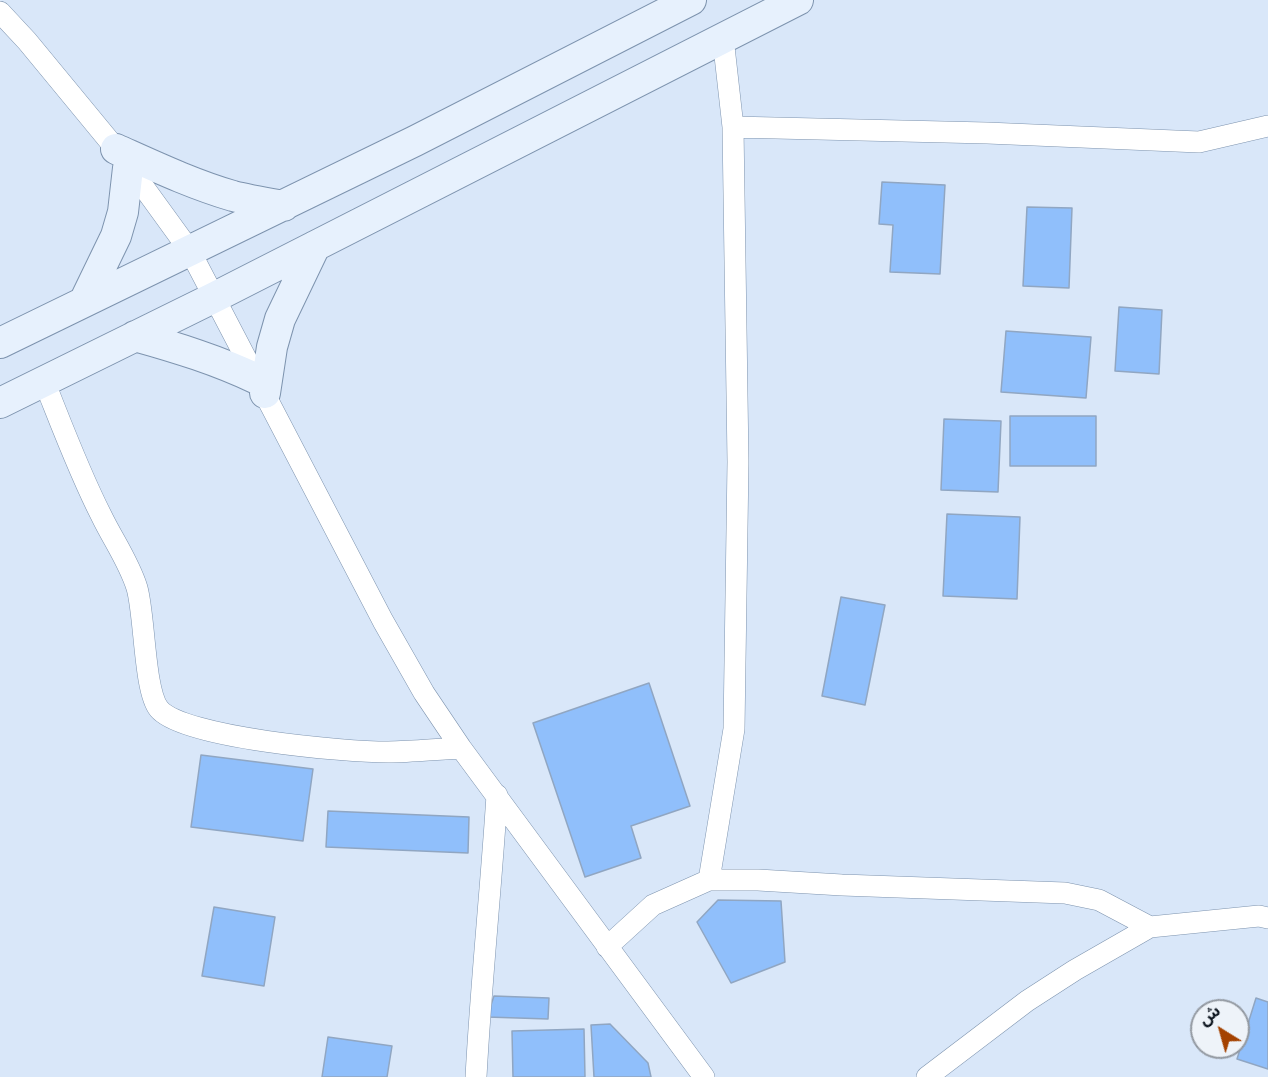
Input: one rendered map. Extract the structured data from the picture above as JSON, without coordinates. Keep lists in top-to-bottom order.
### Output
{
  "north": "top left"
}
